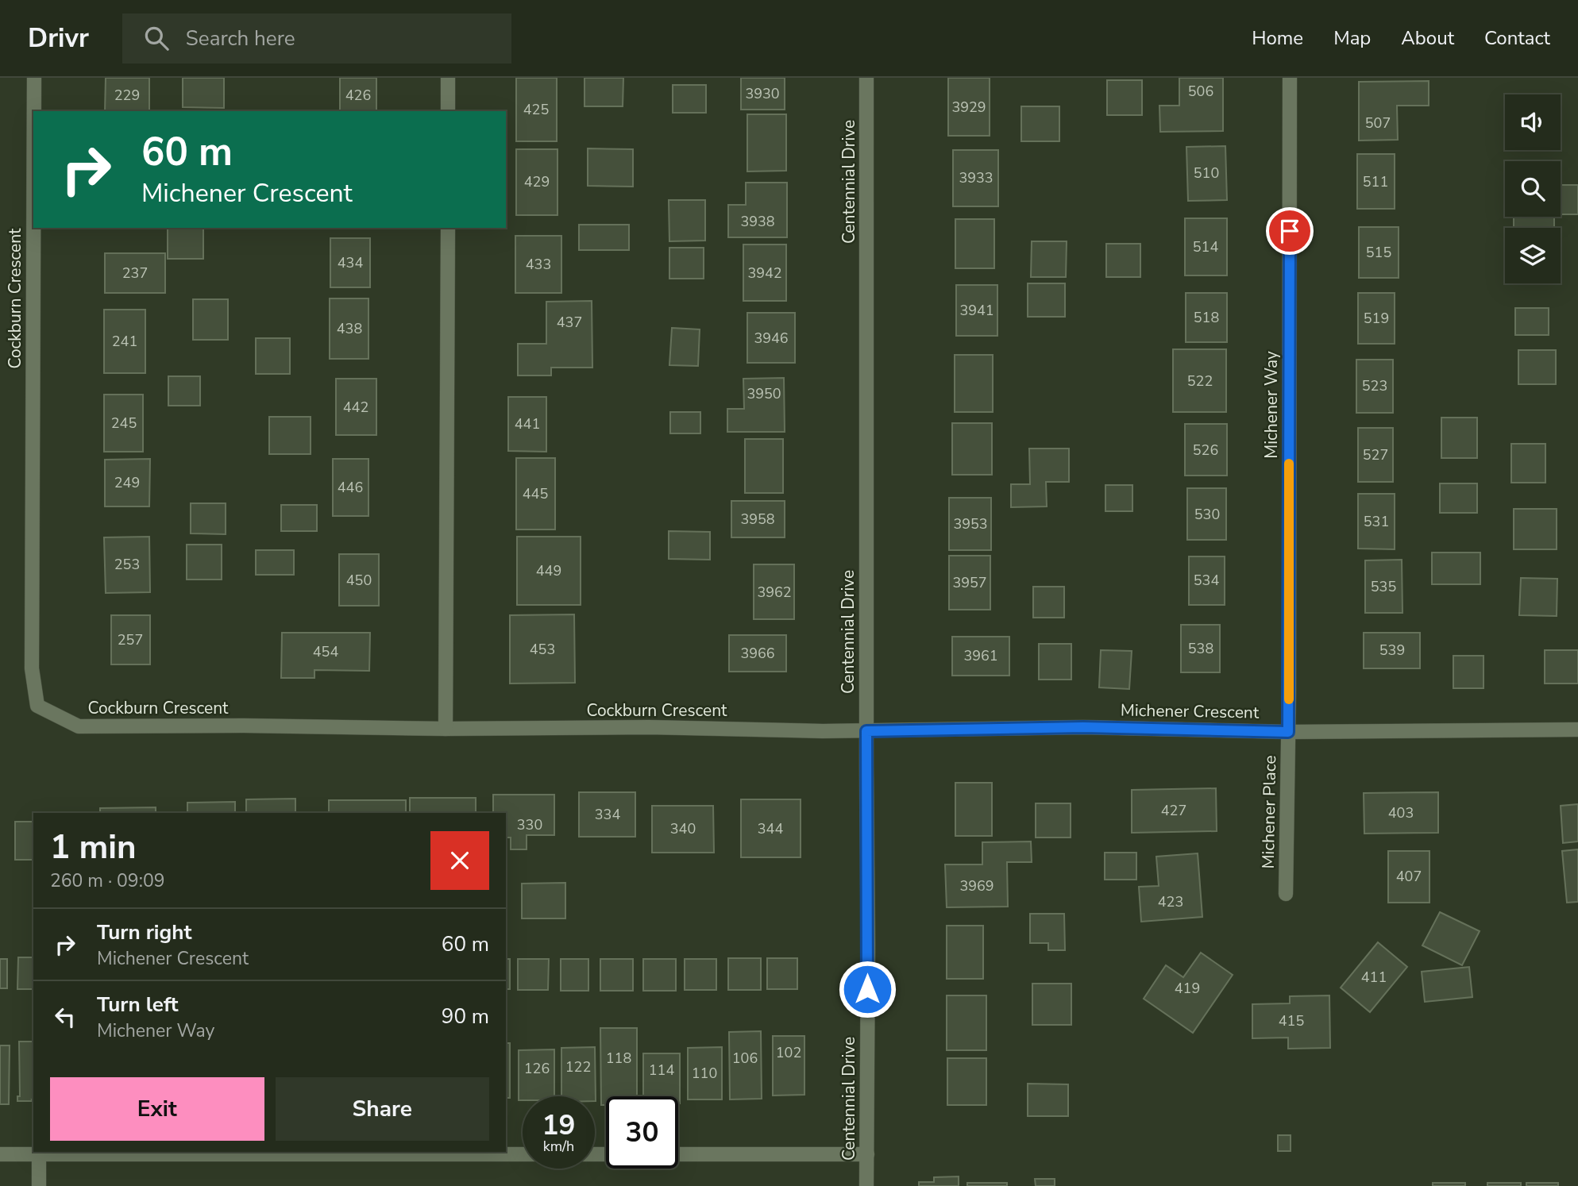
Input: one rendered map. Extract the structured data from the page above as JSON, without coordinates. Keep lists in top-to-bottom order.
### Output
{
  "streets": {
    "street": [
      "Centennial Drive",
      "Cockburn Crescent",
      "Michener Way",
      "Michener Crescent",
      "Michener Place"
    ]
  },
  "crossings": [
    ["Centennial Drive", "Cockburn Crescent"],
    ["Centennial Drive", "Michener Crescent"],
    ["Cockburn Crescent", "Michener Crescent"],
    ["Michener Way", "Michener Crescent"],
    ["Michener Way", "Michener Place"],
    ["Michener Crescent", "Michener Place"]
  ],
  "house_numbers": [
    "506",
    "3930",
    "229",
    "426",
    "3929",
    "425",
    "507",
    "510",
    "3933",
    "429",
    "511",
    "3938",
    "514",
    "515",
    "434",
    "433",
    "237",
    "3942",
    "3941",
    "518",
    "519",
    "437",
    "438",
    "3946",
    "241",
    "522",
    "523",
    "3950",
    "442",
    "245",
    "441",
    "526",
    "527",
    "249",
    "446",
    "445",
    "530",
    "3958",
    "531",
    "3953",
    "253",
    "449",
    "450",
    "534",
    "3957",
    "535",
    "3962",
    "257",
    "538",
    "453",
    "539",
    "454",
    "3966",
    "3961",
    "427",
    "403",
    "334",
    "330",
    "340",
    "344",
    "407",
    "3969",
    "423",
    "411",
    "419",
    "415",
    "102",
    "118",
    "106",
    "122",
    "126",
    "114",
    "110"
  ],
  "page": {
    "header": "Drivr",
    "search": "Search here",
    "nav": [
      "Home",
      "Map",
      "About",
      "Contact"
    ],
    "turn": ["60 m", "Michener Crescent"],
    "heading": ["1 min", "260 m · 09:09"],
    "list": [
      {
        "name": "Turn right",
        "note": "Michener Crescent",
        "value": "60 m"
      },
      {
        "name": "Turn left",
        "note": "Michener Way",
        "value": "90 m"
      }
    ],
    "buttons": ["Exit", "Share"],
    "speed": "19 km/h",
    "limit": "30"
  }
}
